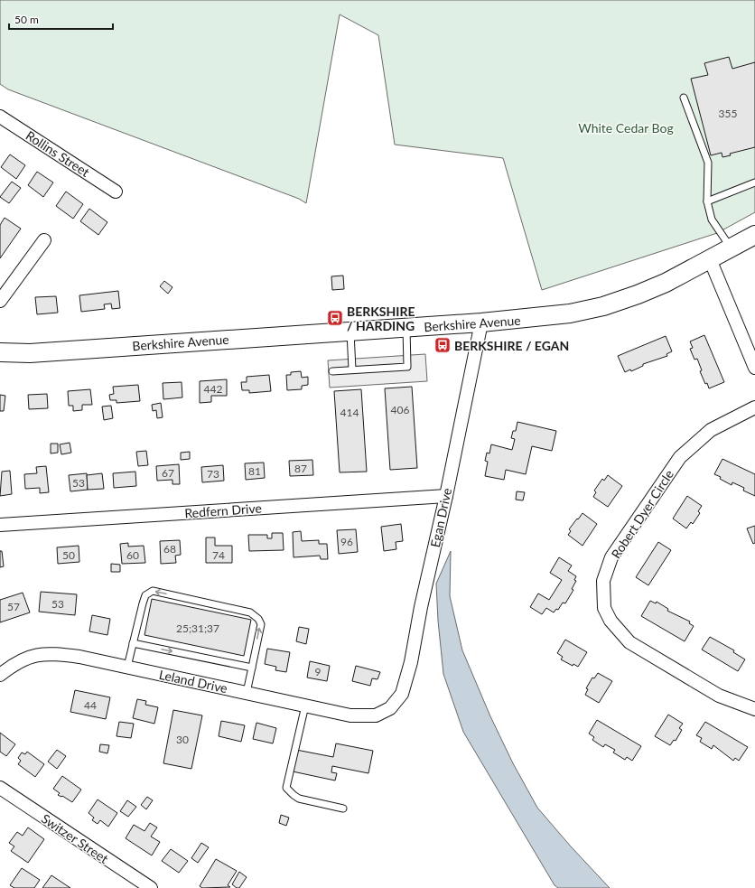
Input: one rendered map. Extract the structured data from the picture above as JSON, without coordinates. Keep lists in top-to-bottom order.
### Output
{
  "streets": {
    "main road": ["Berkshire Avenue"],
    "street": [
      "Rollins Street",
      "Redfern Drive",
      "Robert Dyer Circle",
      "Egan Drive",
      "Leland Drive",
      "Switzer Street"
    ]
  },
  "crossings": [
    ["Berkshire Avenue", "Egan Drive"],
    ["Redfern Drive", "Egan Drive"],
    ["Egan Drive", "Leland Drive"]
  ],
  "parks": ["White Cedar Bog"],
  "places": {
    "bus stop": ["BERKSHIRE / HARDING", "BERKSHIRE / EGAN"]
  },
  "house_numbers": [
    "355",
    "442",
    "406",
    "414",
    "87",
    "81",
    "67",
    "73",
    "53",
    "96",
    "68",
    "50",
    "60",
    "74",
    "53",
    "57",
    "25;31;37",
    "9",
    "44",
    "30"
  ],
  "scale_bar": "50 m"
}
